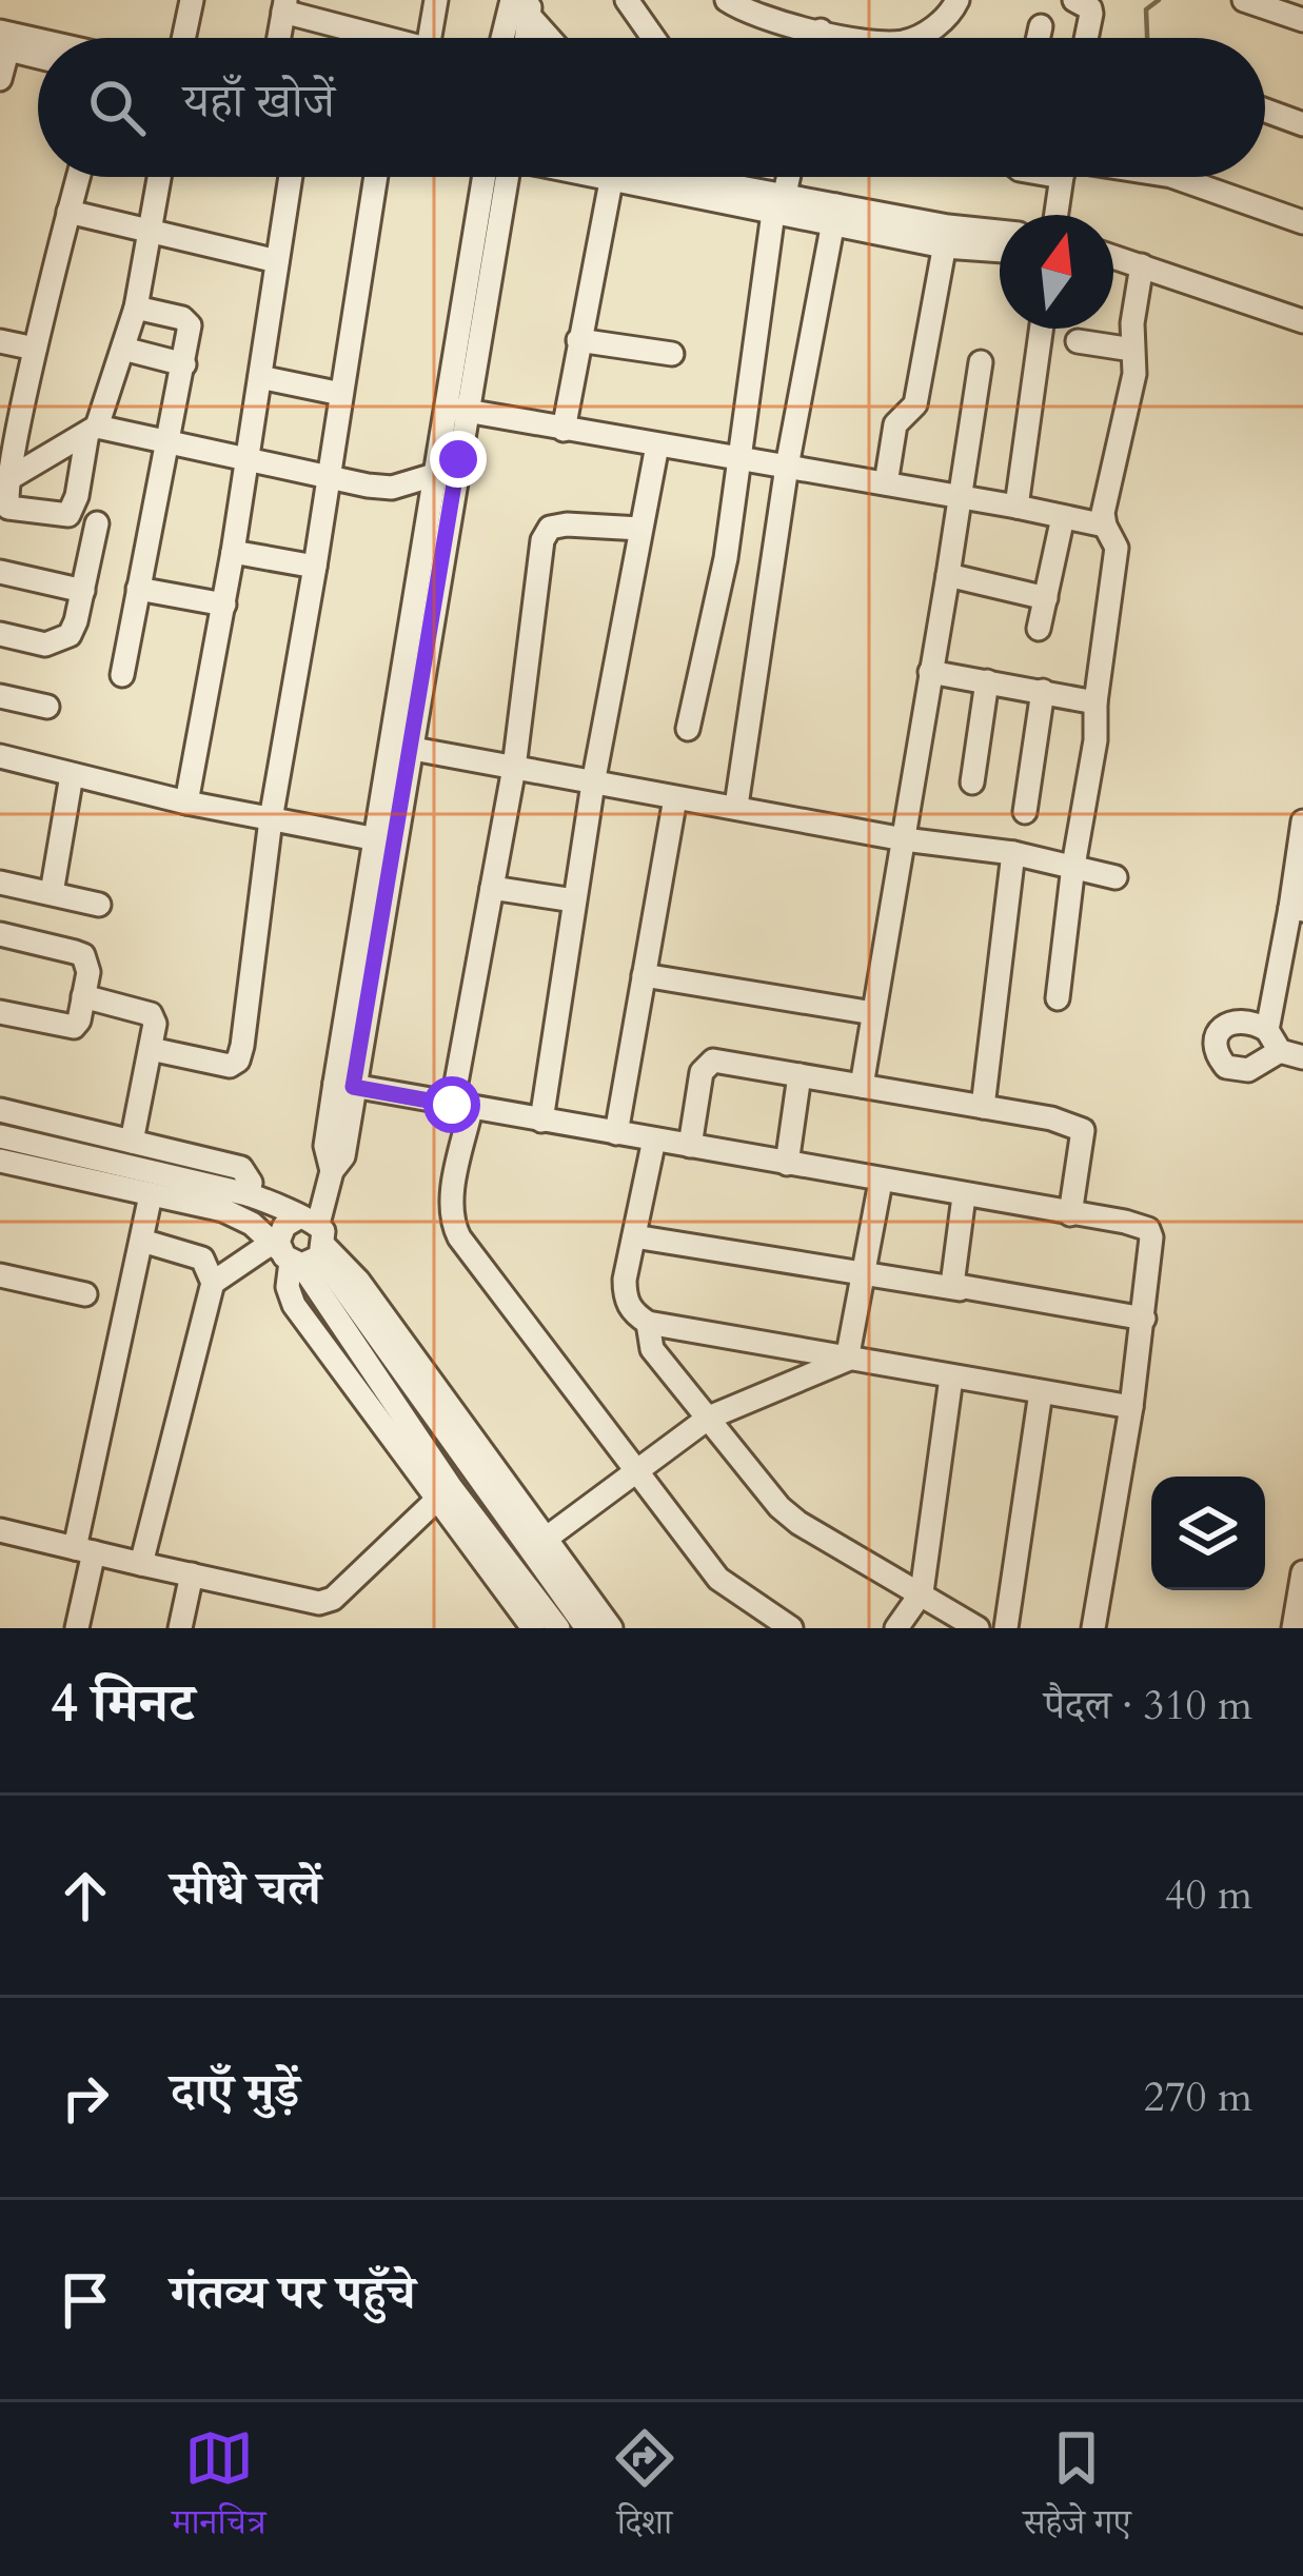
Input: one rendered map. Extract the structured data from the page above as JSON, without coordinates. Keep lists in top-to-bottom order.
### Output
{
  "north": "top",
  "page": {
    "search": "यहाँ खोजें",
    "heading": ["4 मिनट", "पैदल · 310 m"],
    "list": [
      ["सीधे चलें", "40 m"],
      ["दाएँ मुड़ें", "270 m"],
      "गंतव्य पर पहुँचे"
    ],
    "nav": ["मानचित्र", "दिशा", "सहेजे गए"]
  }
}
